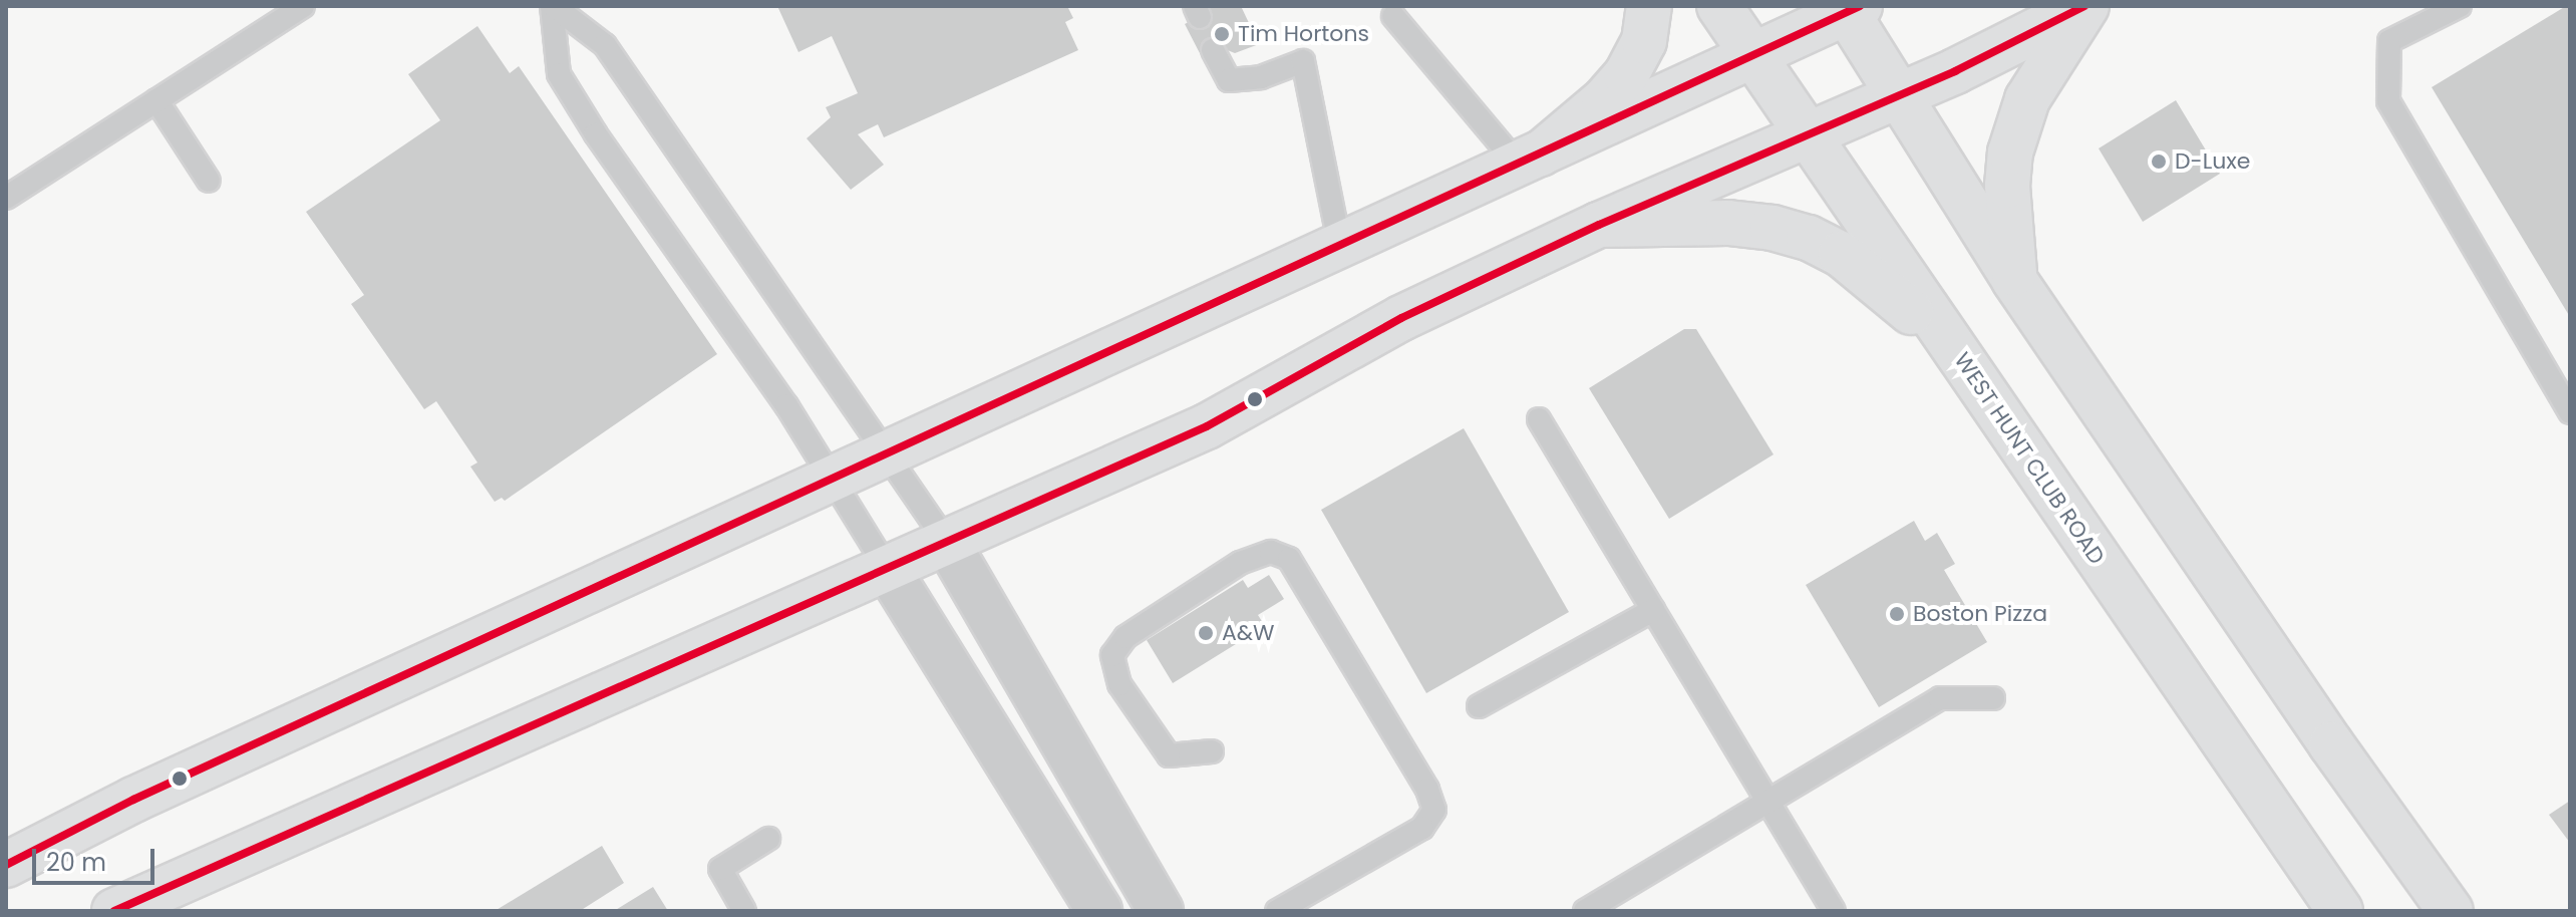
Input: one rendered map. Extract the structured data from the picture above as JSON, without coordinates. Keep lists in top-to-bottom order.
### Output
{
  "streets": {
    "main road": ["WEST HUNT CLUB ROAD"]
  },
  "places": [
    "Tim Hortons",
    "D-Luxe",
    "Boston Pizza",
    "A&W"
  ],
  "scale_bar": "20 m"
}
